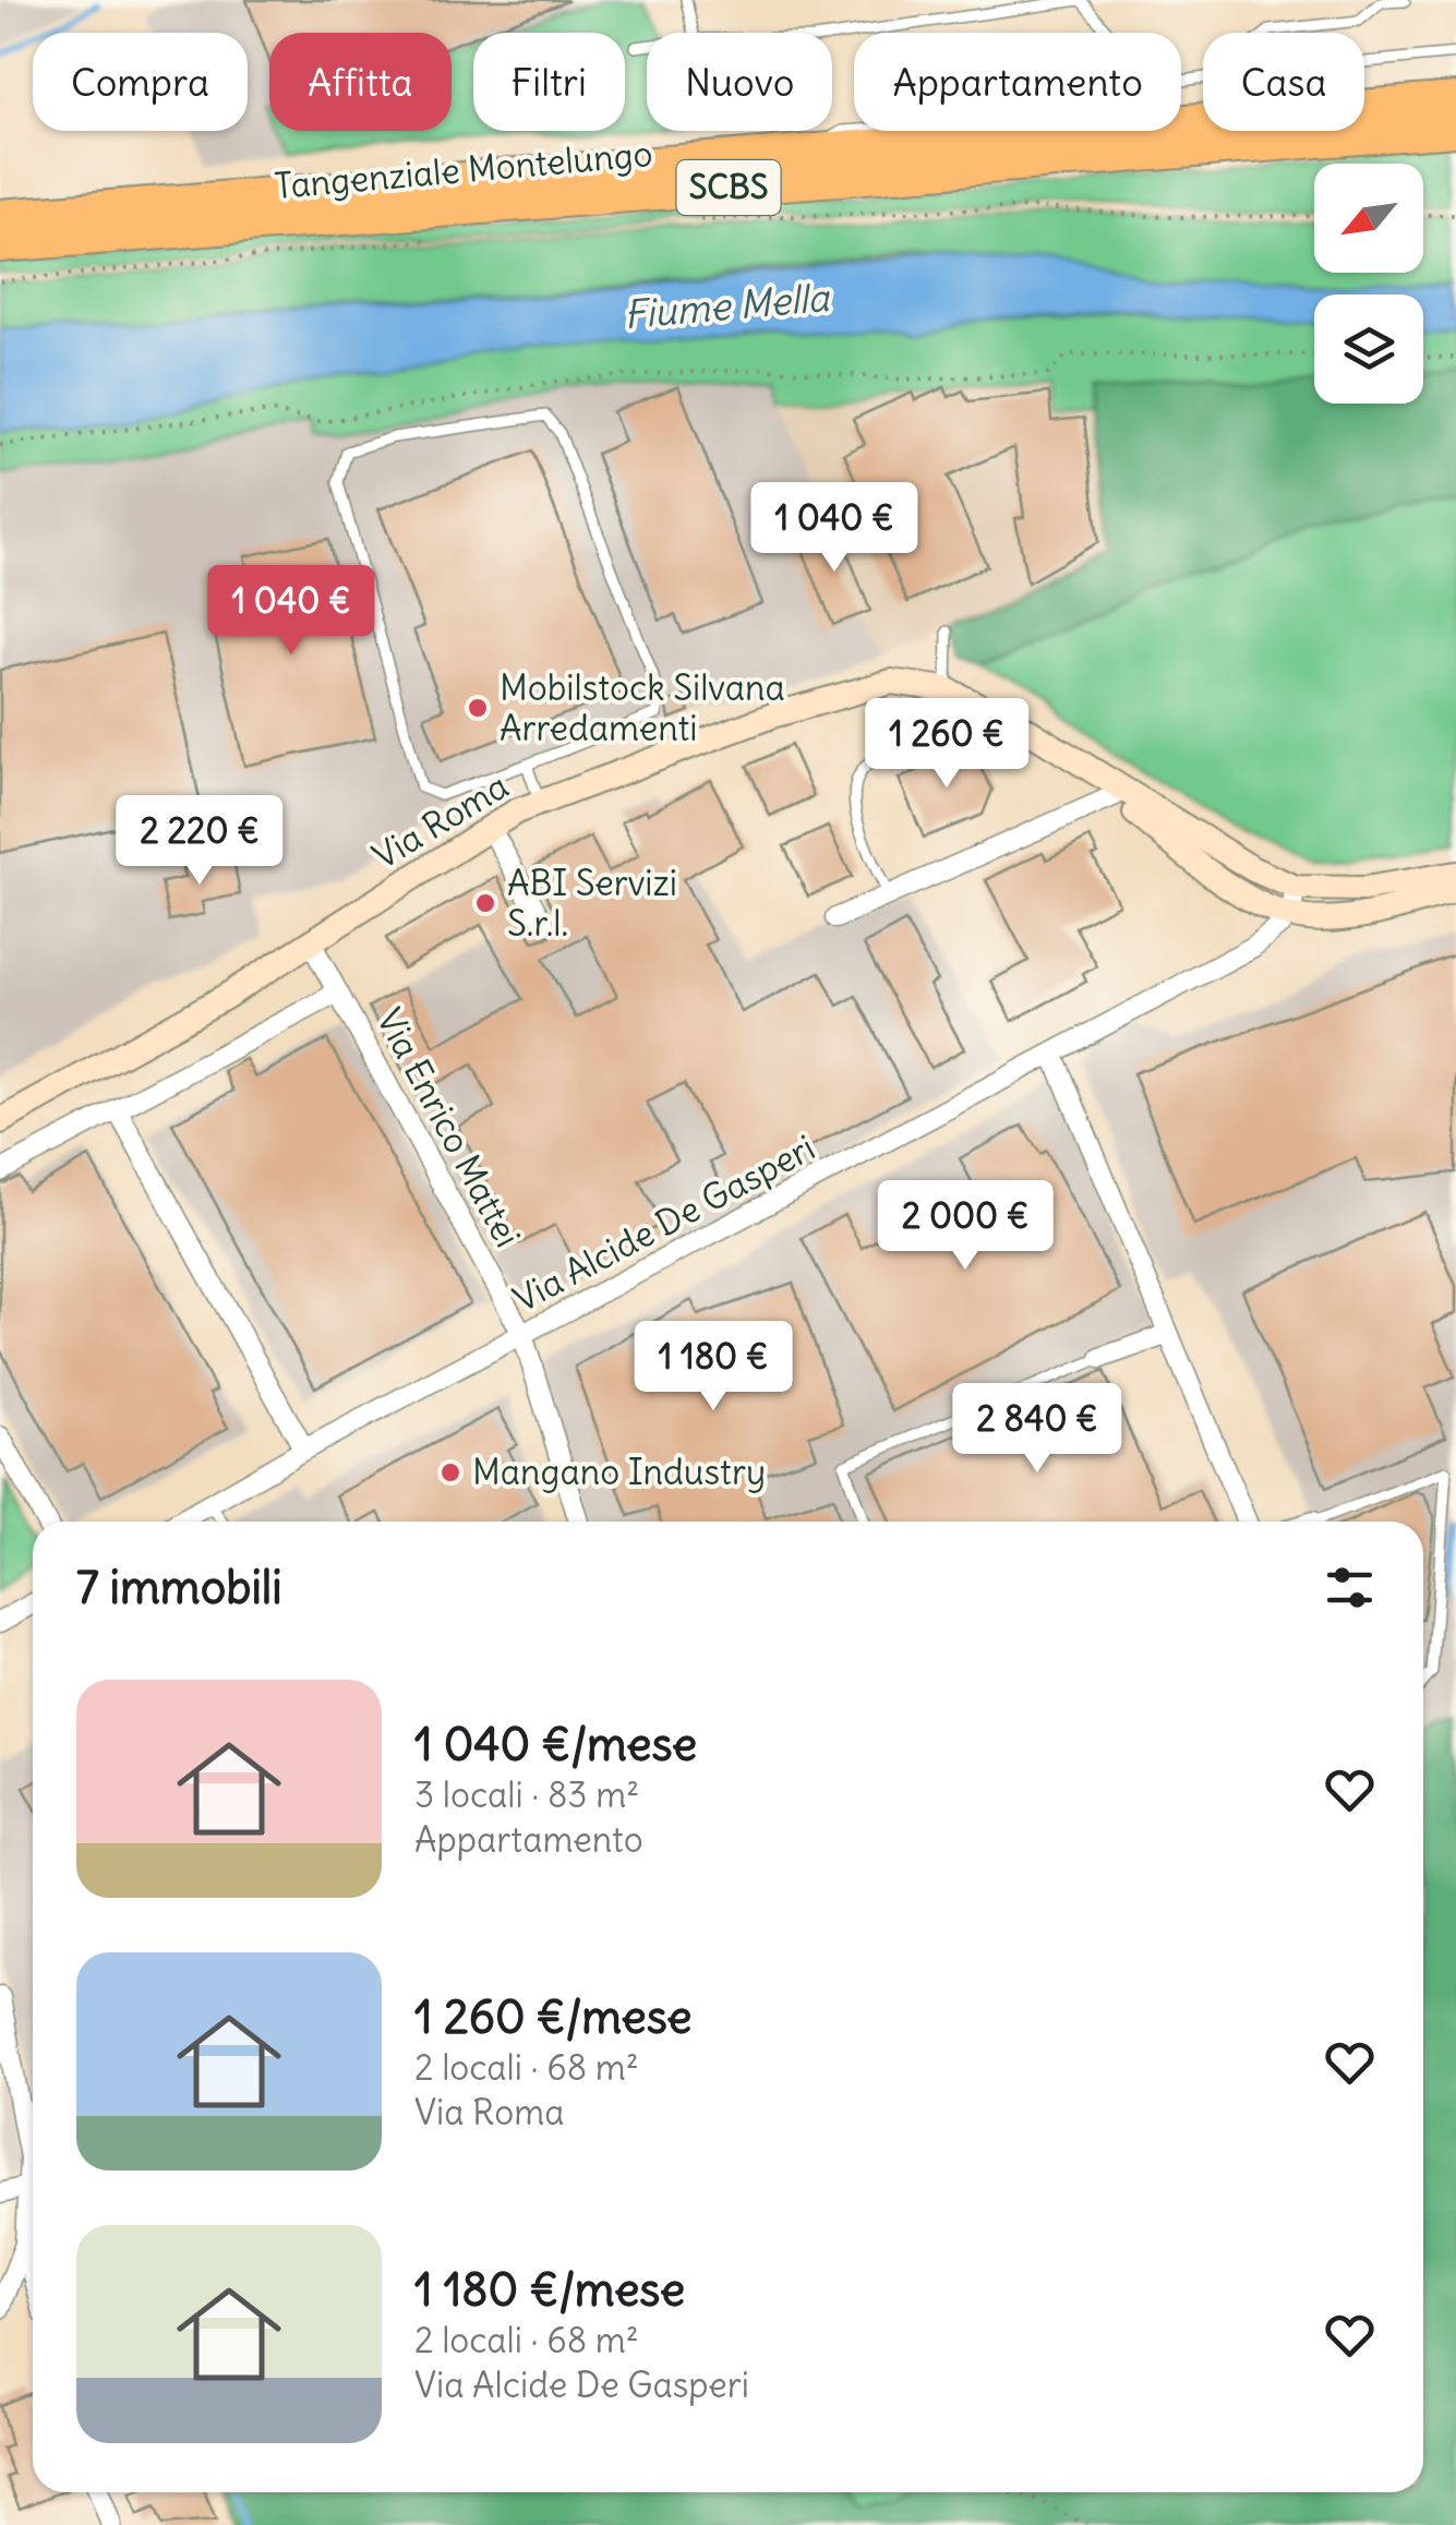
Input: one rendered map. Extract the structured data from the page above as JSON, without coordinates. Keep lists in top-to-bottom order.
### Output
{
  "streets": {
    "highway": ["Tangenziale Montelungo", "SCBS"],
    "street": ["Via Roma", "Via Enrico Mattei", "Via Alcide De Gasperi"]
  },
  "crossings": [
    ["Via Roma", "Via Enrico Mattei"],
    ["Via Roma", "Via Alcide De Gasperi"],
    ["Via Enrico Mattei", "Via Alcide De Gasperi"]
  ],
  "water": ["Fiume Mella"],
  "places": ["Mobilstock Silvana Arredamenti", "ABI Servizi S.r.l.", "Mangano Industry"],
  "north": "bottom left",
  "page": {
    "chip": [
      "Compra",
      "Affitta",
      "Filtri",
      "Nuovo",
      "Appartamento",
      "Casa"
    ],
    "price": [
      "1 040 €",
      "1 040 €",
      "1 260 €",
      "2 220 €",
      "2 000 €",
      "1 180 €",
      "2 840 €"
    ],
    "heading": "7 immobili",
    "list": [
      {
        "name": "1 040 €/mese",
        "note": "3 locali · 83 m² · Appartamento"
      },
      {
        "name": "1 260 €/mese",
        "note": "2 locali · 68 m² · Via Roma"
      },
      {
        "name": "1 180 €/mese",
        "note": "2 locali · 68 m² · Via Alcide De Gasperi"
      }
    ]
  }
}
